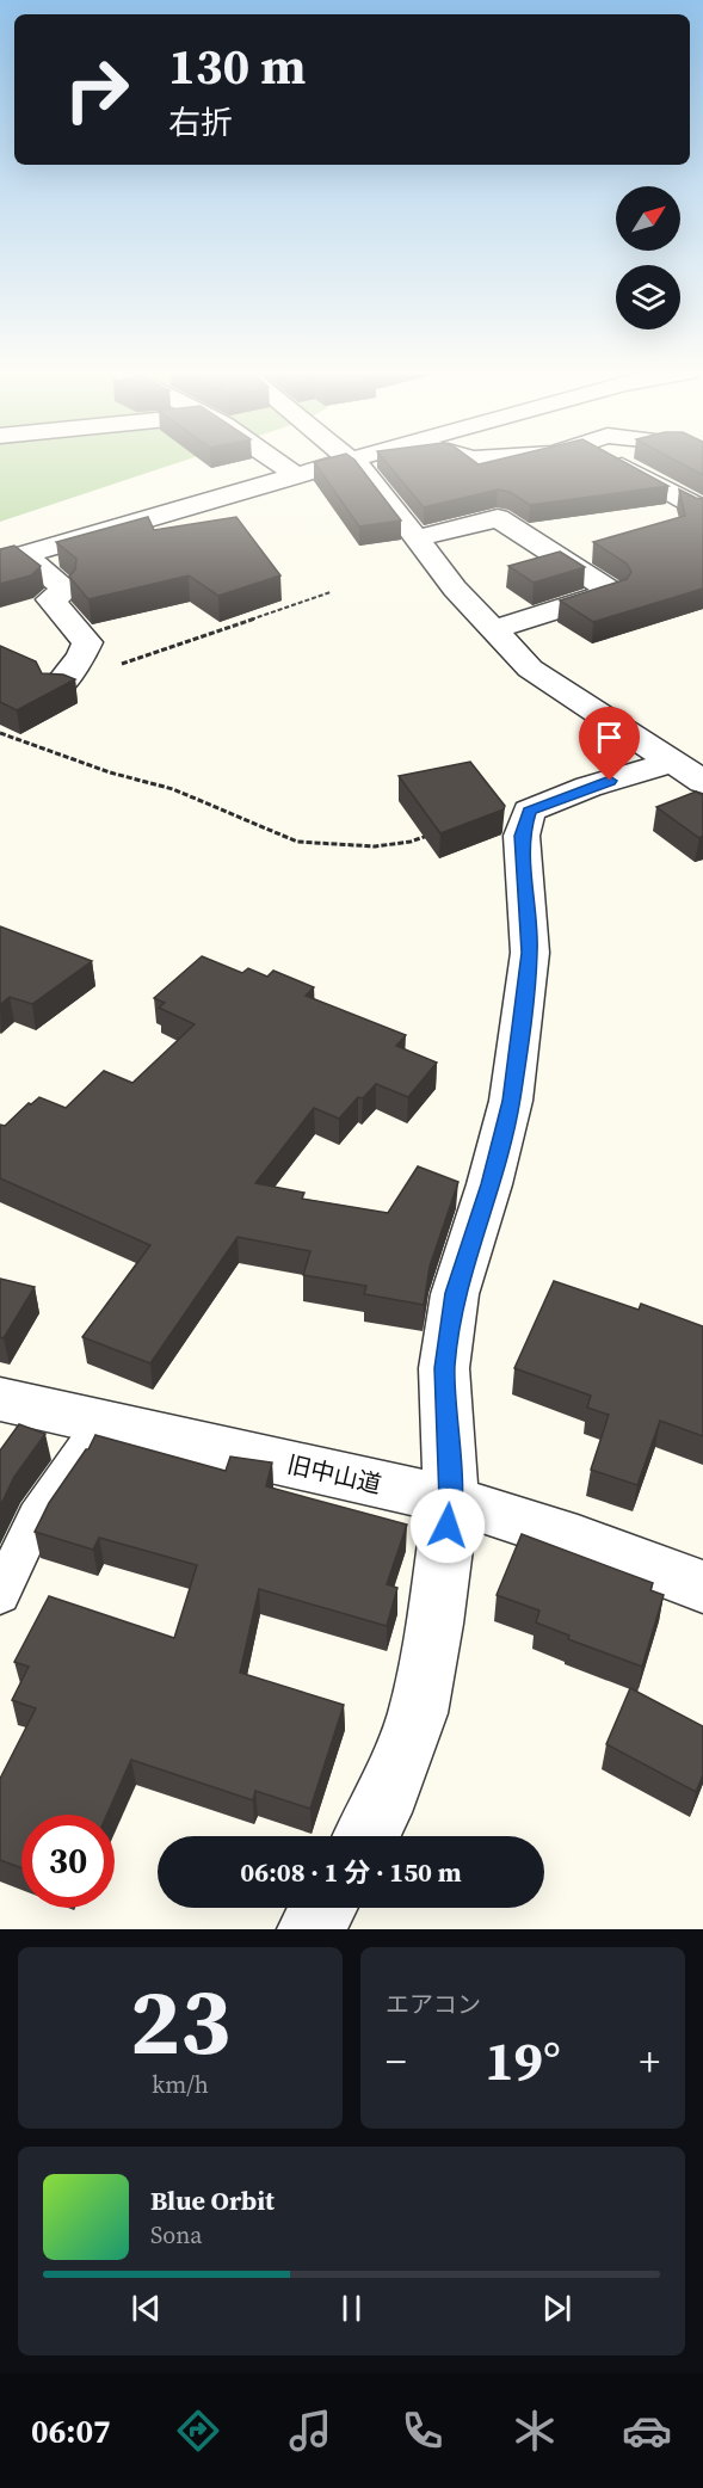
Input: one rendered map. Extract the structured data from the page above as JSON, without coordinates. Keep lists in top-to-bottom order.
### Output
{
  "streets": {
    "street": ["旧中山道"]
  },
  "north": "top right",
  "page": {
    "turn": ["130 m", "右折"],
    "limit": "30",
    "trip": "06:08 · 1 分 · 150 m",
    "tile": [
      ["23", "km/h"],
      "エアコン"
    ],
    "heat": ["−", "19°", "+"],
    "song": ["Blue Orbit", "Sona"],
    "tabs": "06:07"
  }
}
